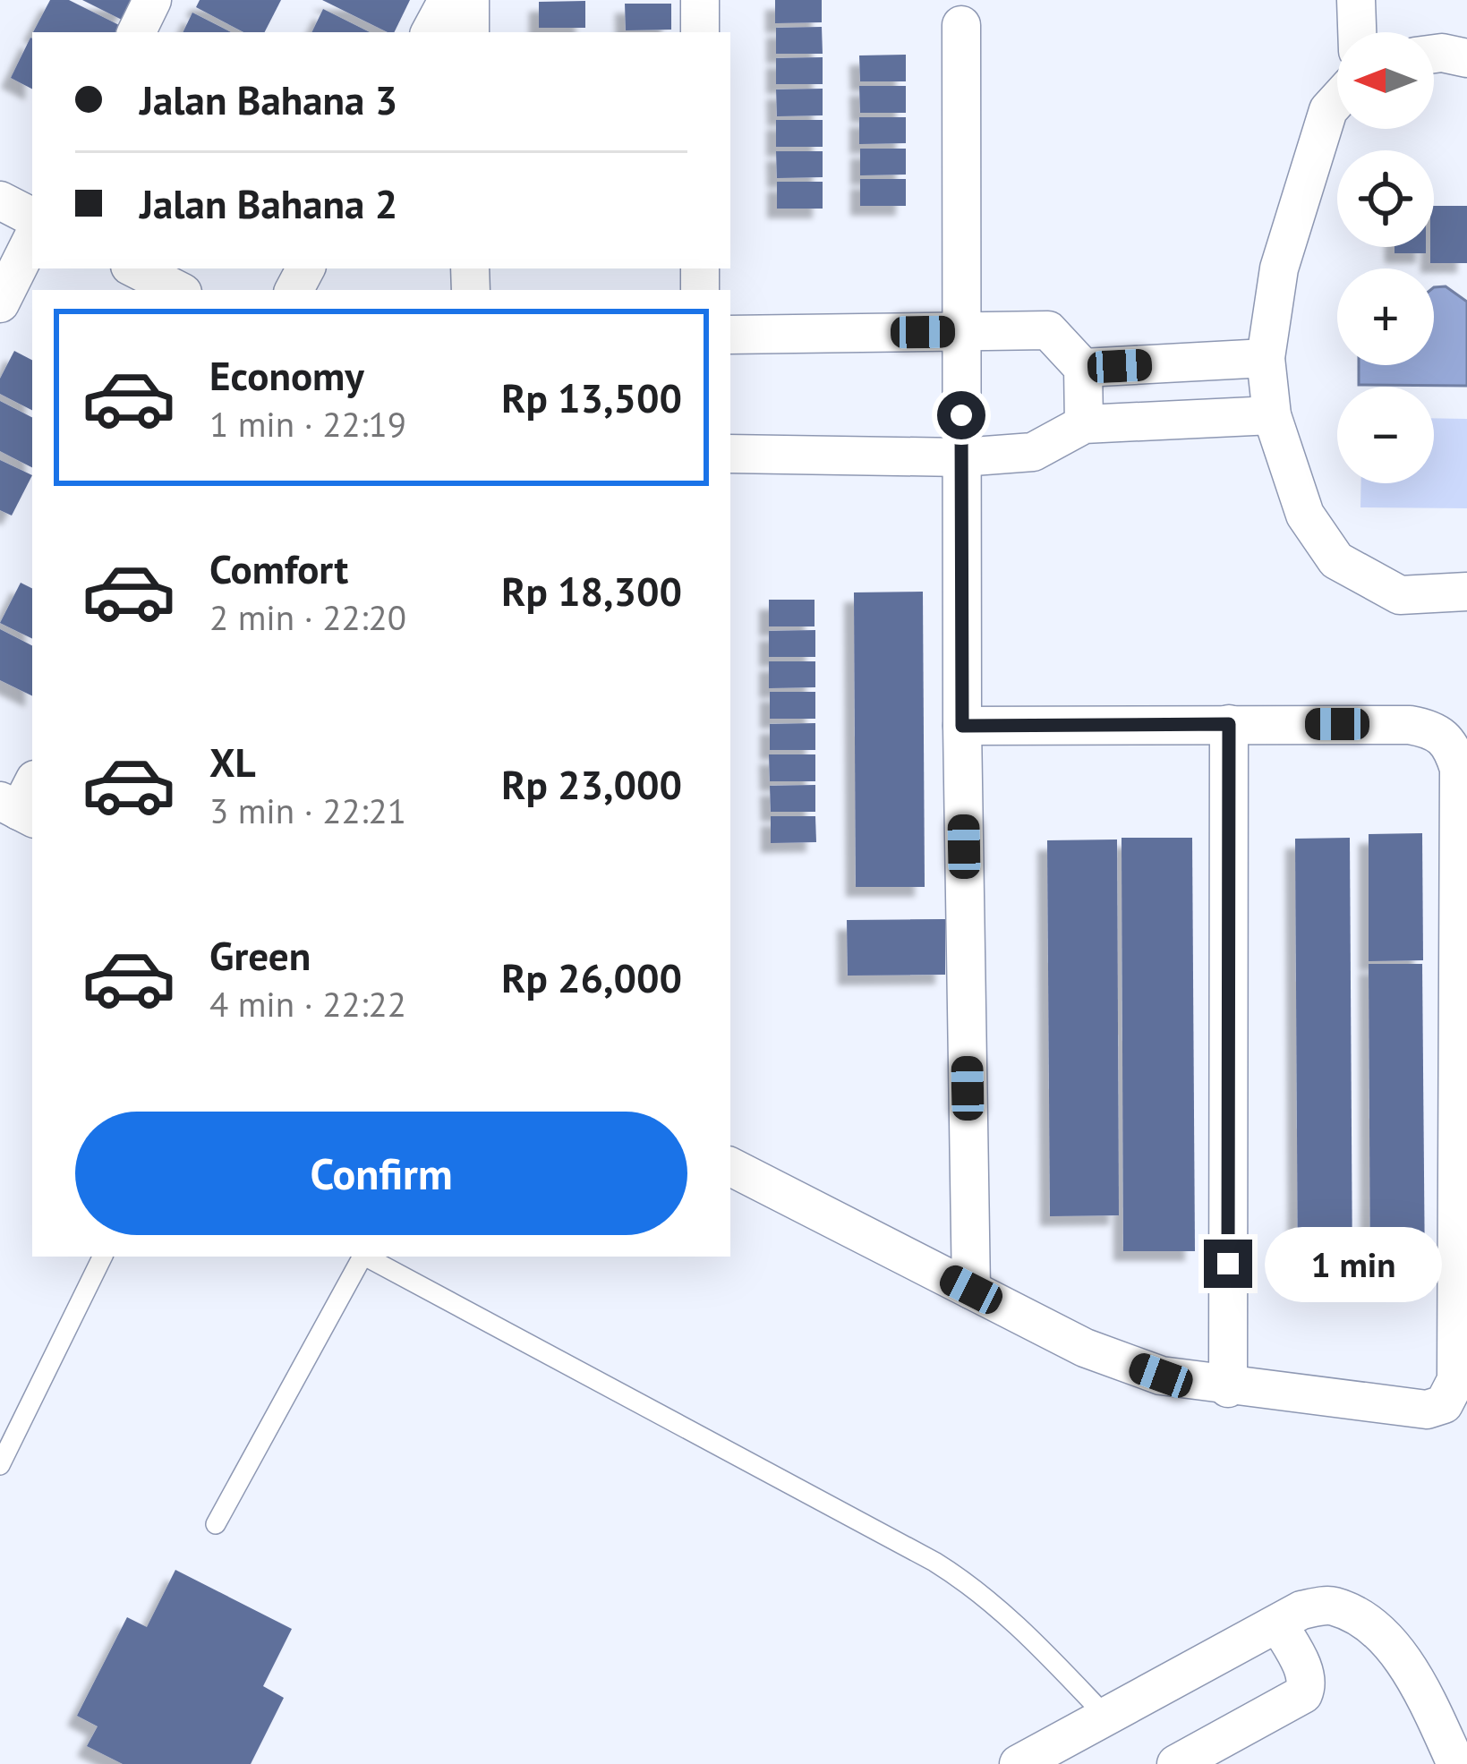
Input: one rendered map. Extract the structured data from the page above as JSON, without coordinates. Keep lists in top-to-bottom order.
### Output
{
  "north": "left",
  "page": {
    "map_buttons": ["+", "−"],
    "banner": ["Jalan Bahana 3", "Jalan Bahana 2"],
    "list": [
      {
        "name": "Economy",
        "note": "1 min · 22:19",
        "value": "Rp 13,500"
      },
      {
        "name": "Comfort",
        "note": "2 min · 22:20",
        "value": "Rp 18,300"
      },
      {
        "name": "XL",
        "note": "3 min · 22:21",
        "value": "Rp 23,000"
      },
      {
        "name": "Green",
        "note": "4 min · 22:22",
        "value": "Rp 26,000"
      }
    ],
    "buttons": "Confirm",
    "bubble": "1 min"
  }
}
